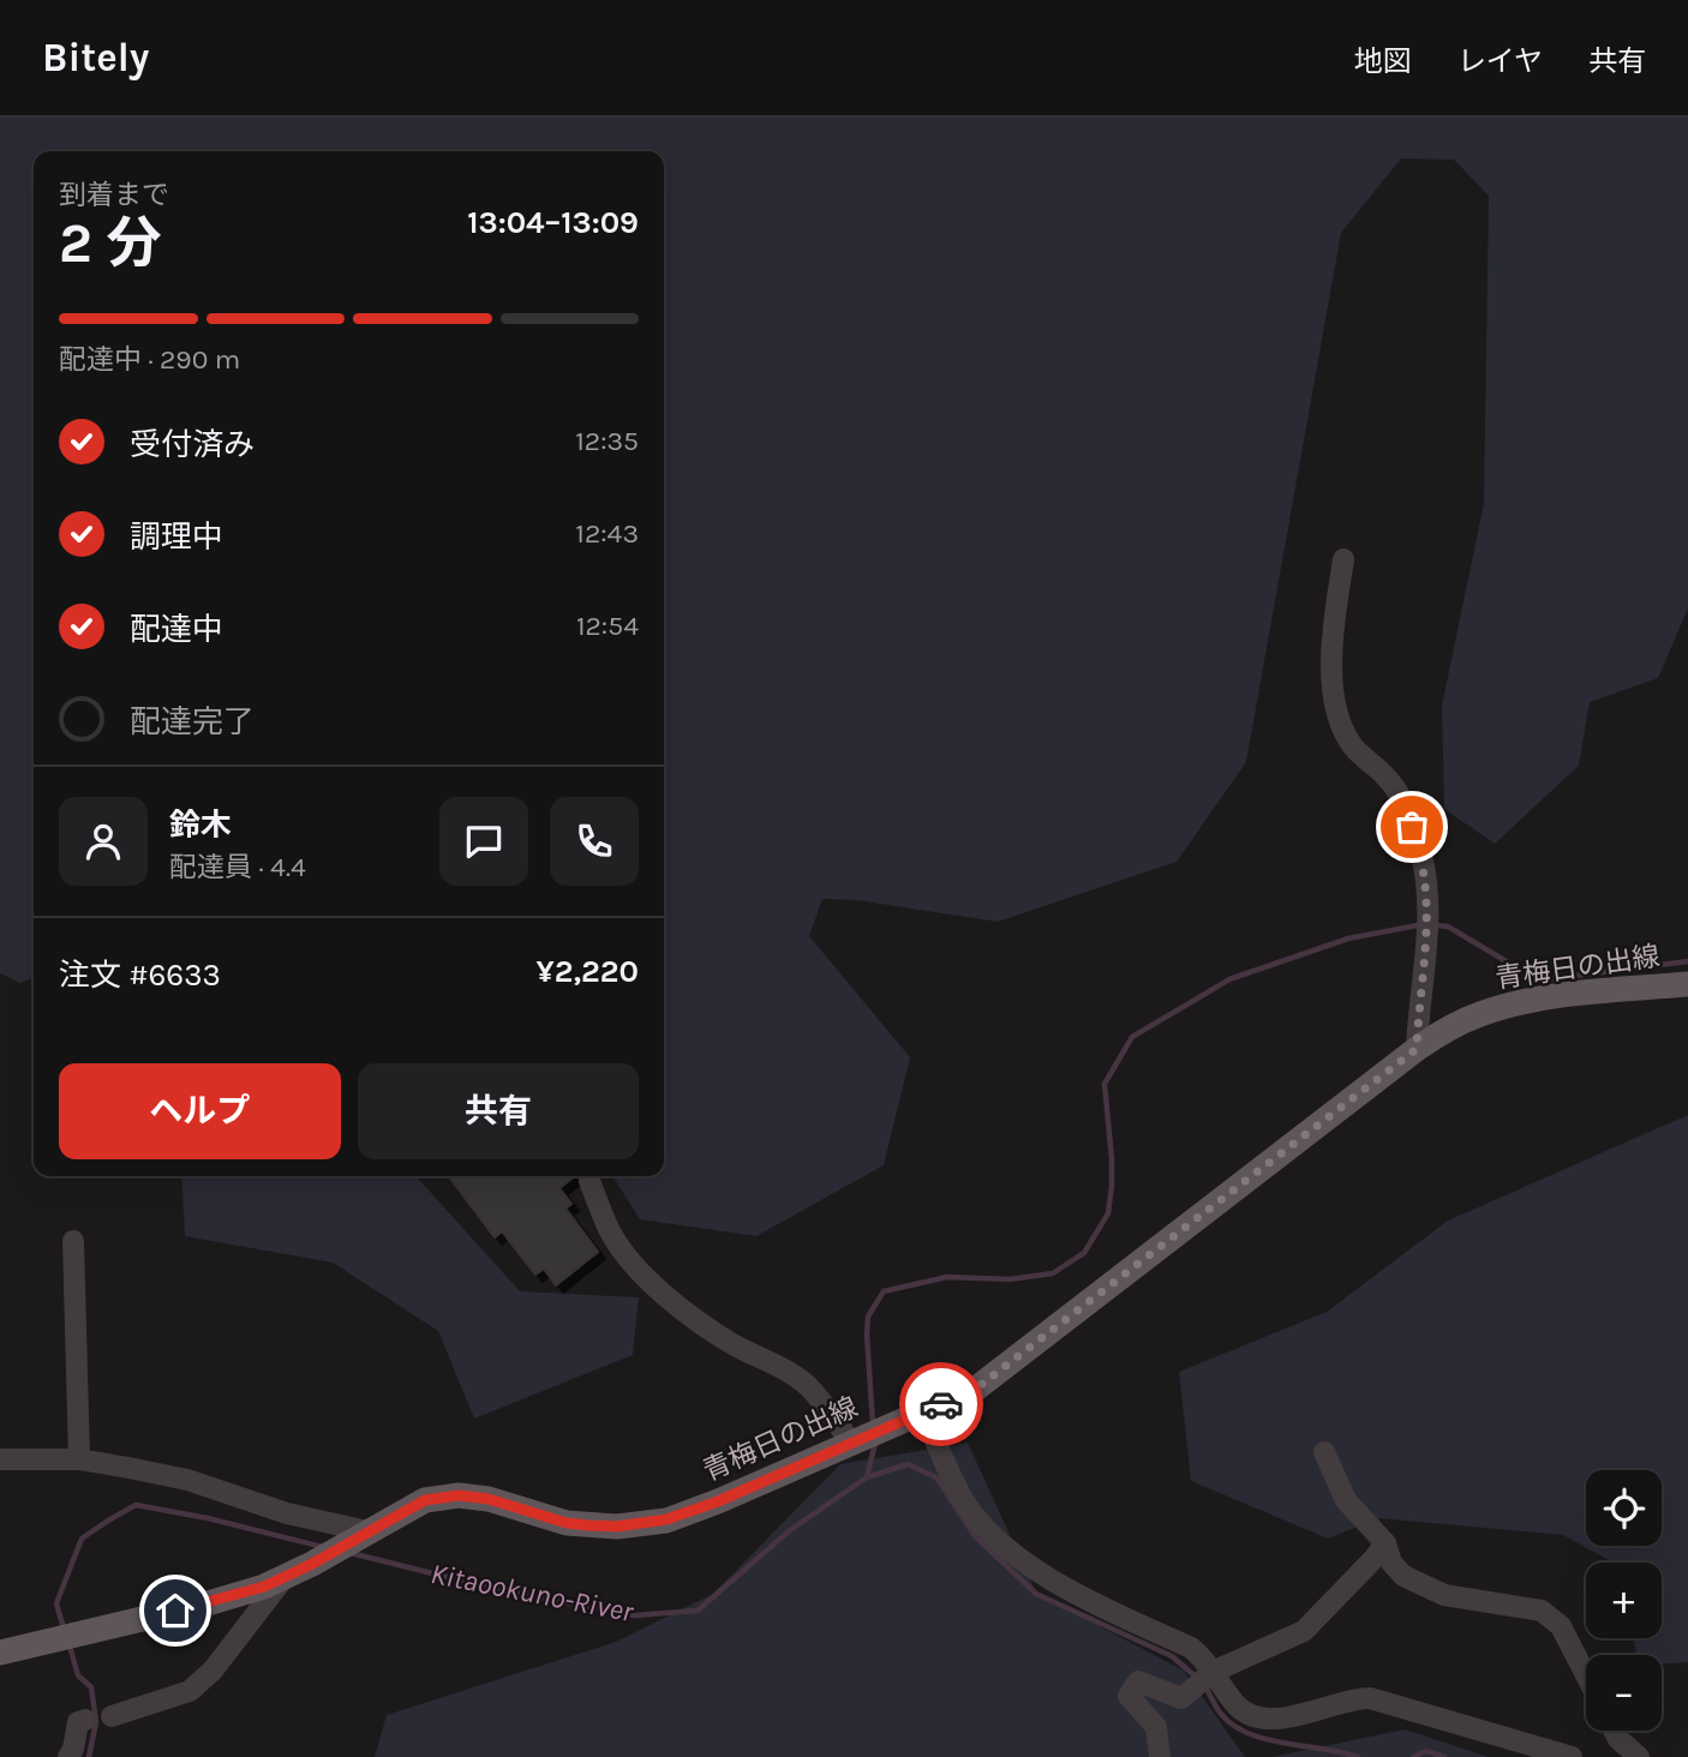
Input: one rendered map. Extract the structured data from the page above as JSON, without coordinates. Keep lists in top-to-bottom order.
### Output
{
  "streets": {
    "main road": ["青梅日の出線"]
  },
  "water": ["Kitaookuno-River"],
  "page": {
    "header": "Bitely",
    "nav": ["地図", "レイヤ", "共有"],
    "heading": ["2 分", "到着まで", "13:04–13:09"],
    "panel": [
      "鈴木",
      "配達員 · 4.4",
      "注文 #6633",
      "¥2,220"
    ],
    "bar": "配達中 · 290 m",
    "list": [
      ["受付済み", "12:35"],
      ["調理中", "12:43"],
      ["配達中", "12:54"],
      "配達完了"
    ],
    "buttons": ["ヘルプ", "共有"],
    "map_buttons": ["+", "−"]
  }
}
